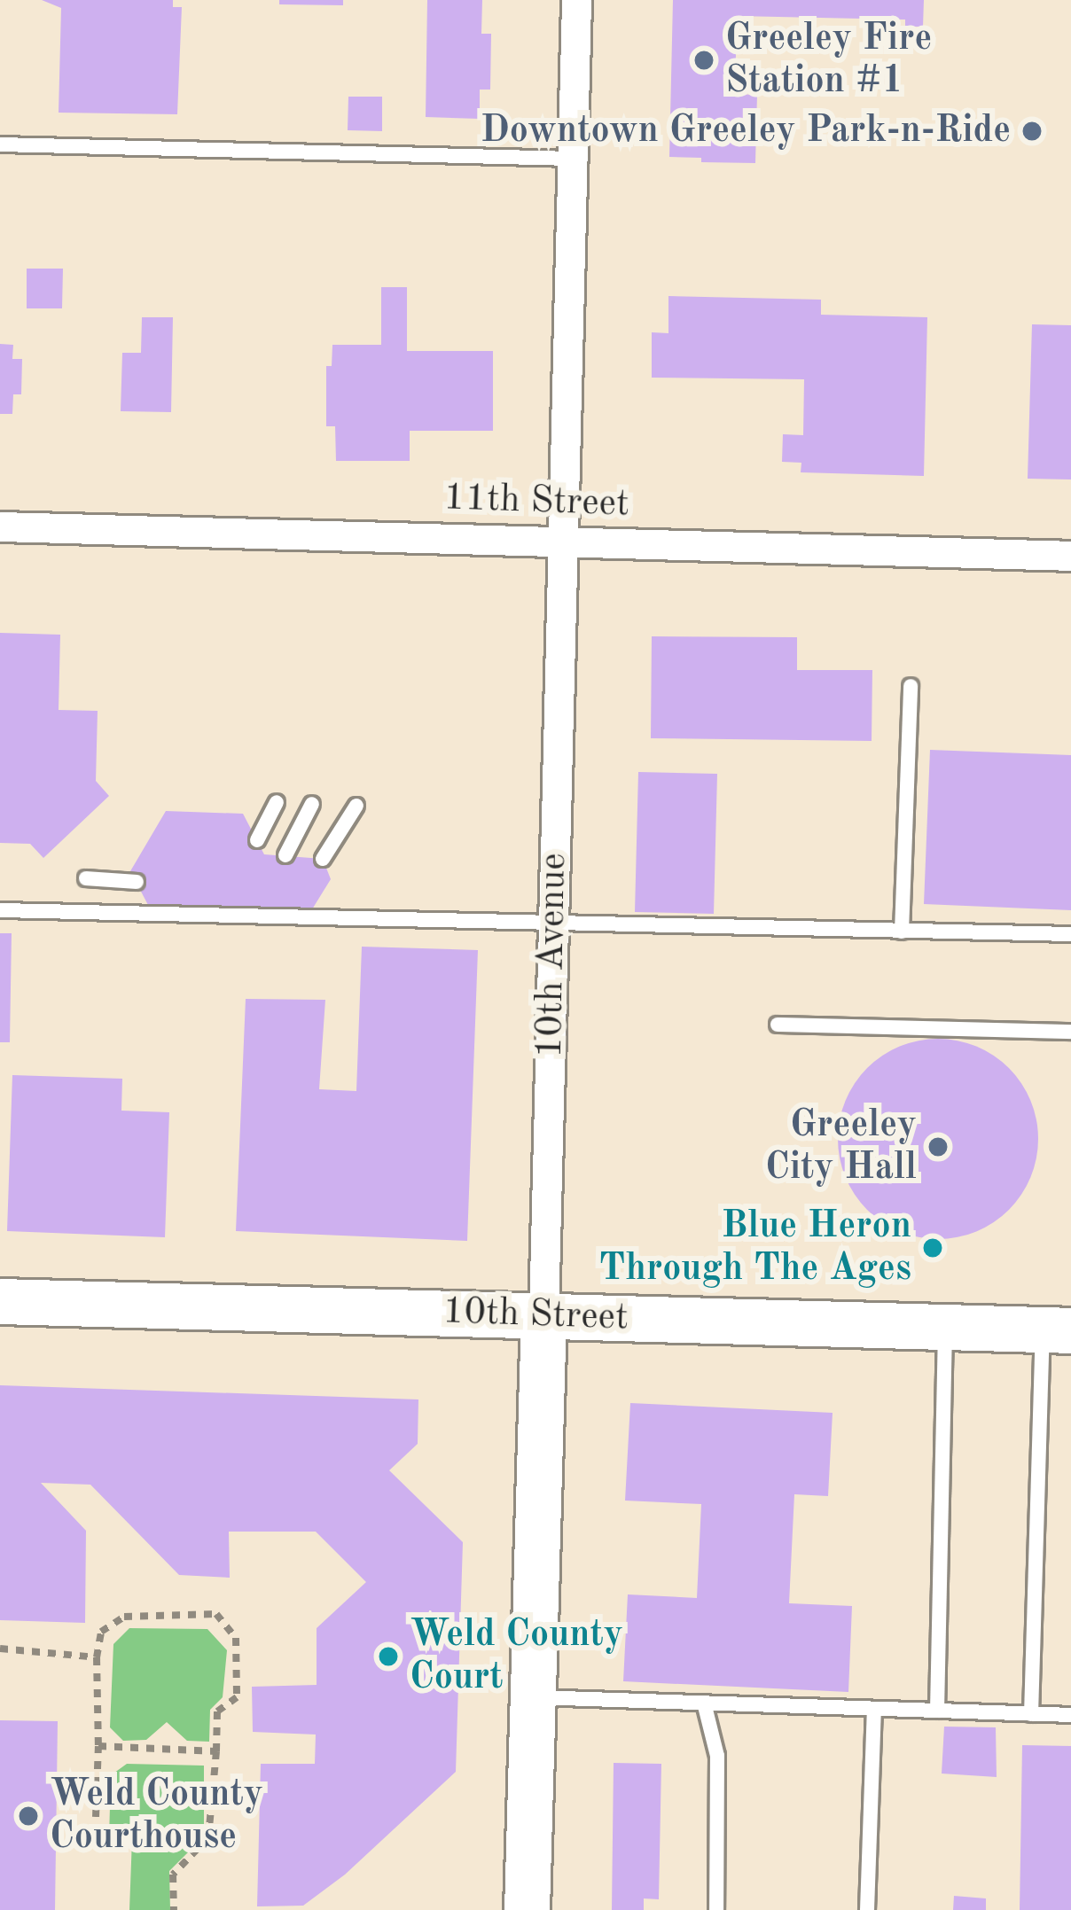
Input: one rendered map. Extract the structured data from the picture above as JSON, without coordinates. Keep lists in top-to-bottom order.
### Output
{
  "streets": {
    "main road": ["10th Avenue", "10th Street"],
    "street": ["11th Street"]
  },
  "crossings": [
    ["11th Street", "10th Avenue"],
    ["10th Avenue", "10th Street"]
  ],
  "places": [
    "Greeley Fire Station #1",
    "Downtown Greeley Park-n-Ride",
    "Greeley City Hall",
    "Blue Heron Through The Ages",
    "Weld County Court",
    "Weld County Courthouse"
  ]
}
